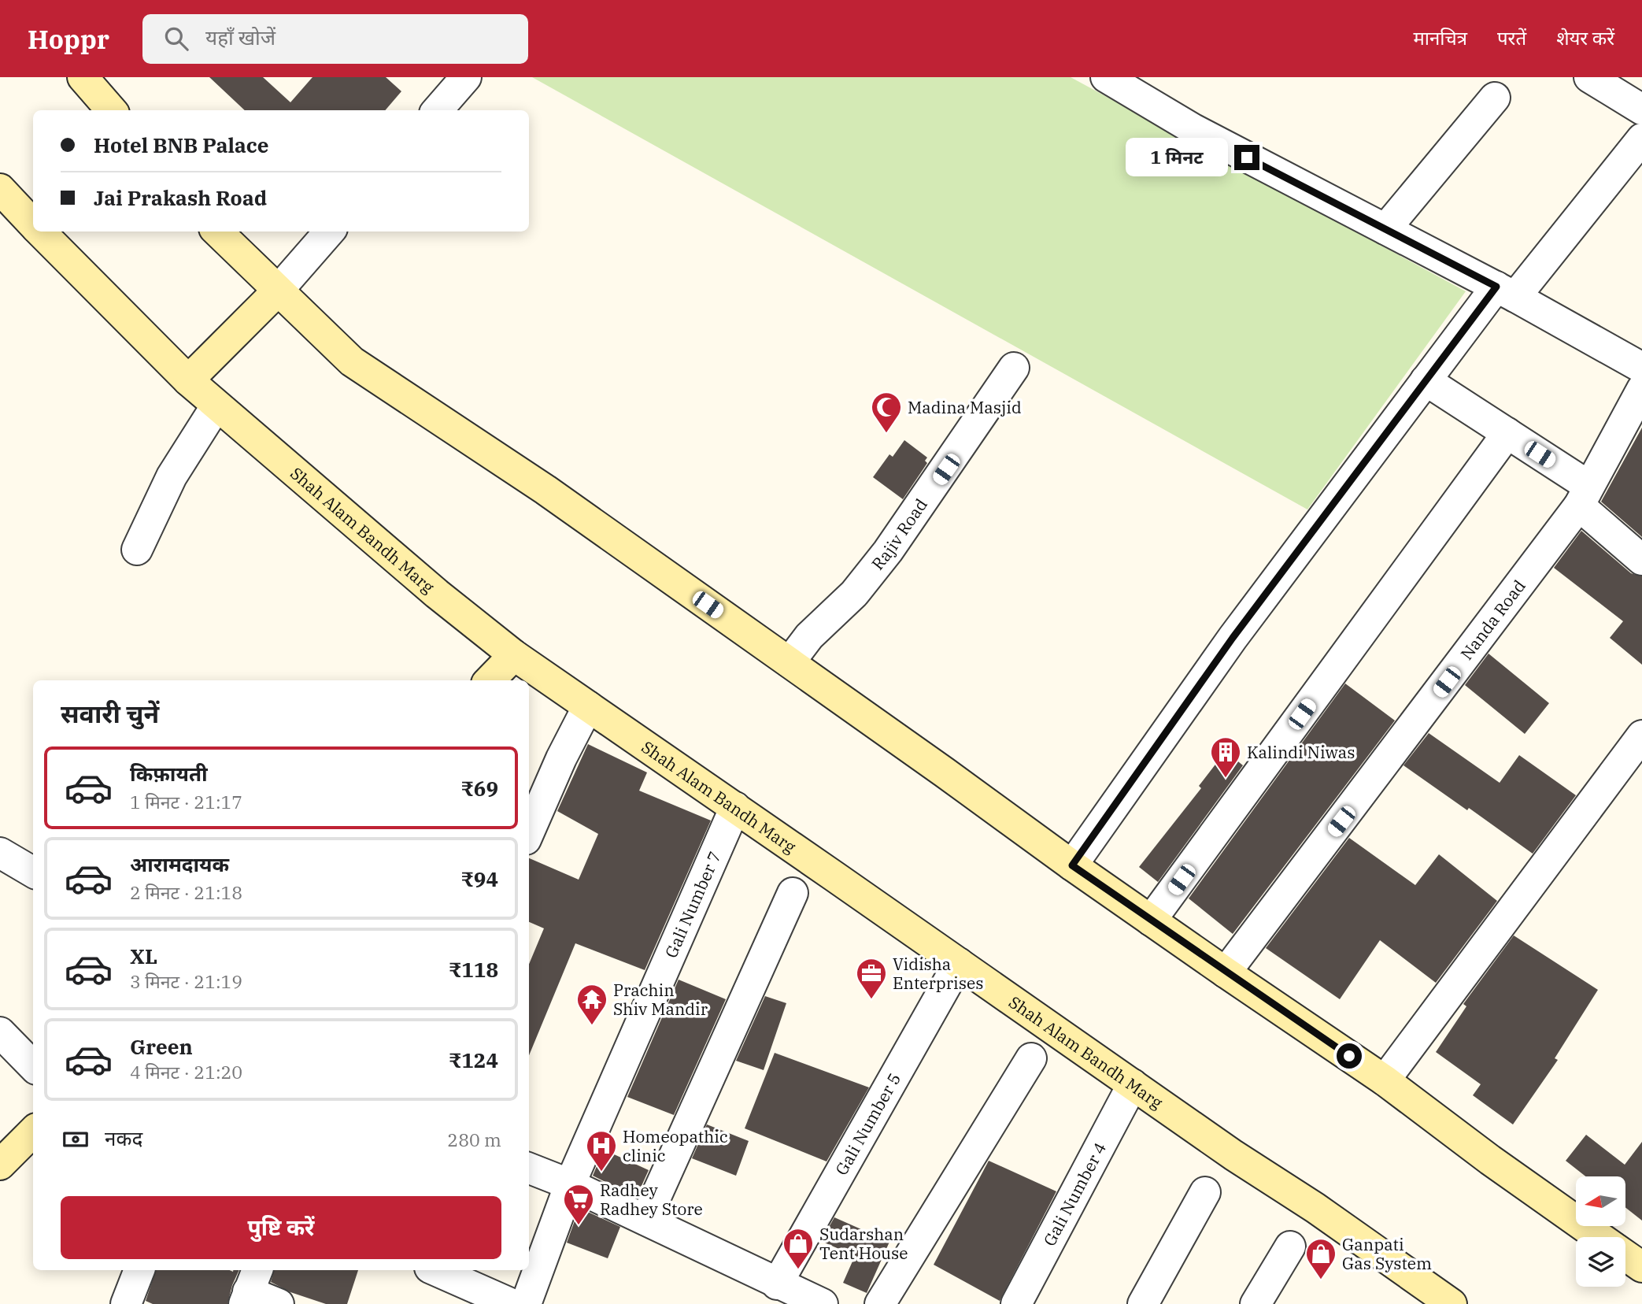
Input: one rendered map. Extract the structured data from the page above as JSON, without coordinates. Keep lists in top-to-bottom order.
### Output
{
  "streets": {
    "street": [
      "Shah Alam Bandh Marg",
      "Rajiv Road",
      "Nanda Road",
      "Gali Number 7",
      "Gali Number 5",
      "Gali Number 4"
    ]
  },
  "crossings": [
    ["Shah Alam Bandh Marg", "Gali Number 7"],
    ["Shah Alam Bandh Marg", "Gali Number 5"],
    ["Shah Alam Bandh Marg", "Gali Number 4"]
  ],
  "places": {
    "mosque": ["Madina Masjid"],
    "building": ["Kalindi Niwas"],
    "office": ["Vidisha Enterprises"],
    "temple": ["Prachin Shiv Mandir"],
    "hospital": ["Homeopathic clinic"],
    "supermarket": ["Radhey Radhey Store"],
    "shop": ["Sudarshan Tent House", "Ganpati Gas System"]
  },
  "north": "left",
  "page": {
    "header": "Hoppr",
    "search": "यहाँ खोजें",
    "nav": ["मानचित्र", "परतें", "शेयर करें"],
    "banner": ["Hotel BNB Palace", "Jai Prakash Road"],
    "bubble": "1 मिनट",
    "heading": "सवारी चुनें",
    "list": [
      {
        "name": "किफ़ायती",
        "note": "1 मिनट · 21:17",
        "value": "₹69"
      },
      {
        "name": "आरामदायक",
        "note": "2 मिनट · 21:18",
        "value": "₹94"
      },
      {
        "name": "XL",
        "note": "3 मिनट · 21:19",
        "value": "₹118"
      },
      {
        "name": "Green",
        "note": "4 मिनट · 21:20",
        "value": "₹124"
      }
    ],
    "pay": ["नकद", "280 m"],
    "buttons": "पुष्टि करें"
  }
}
